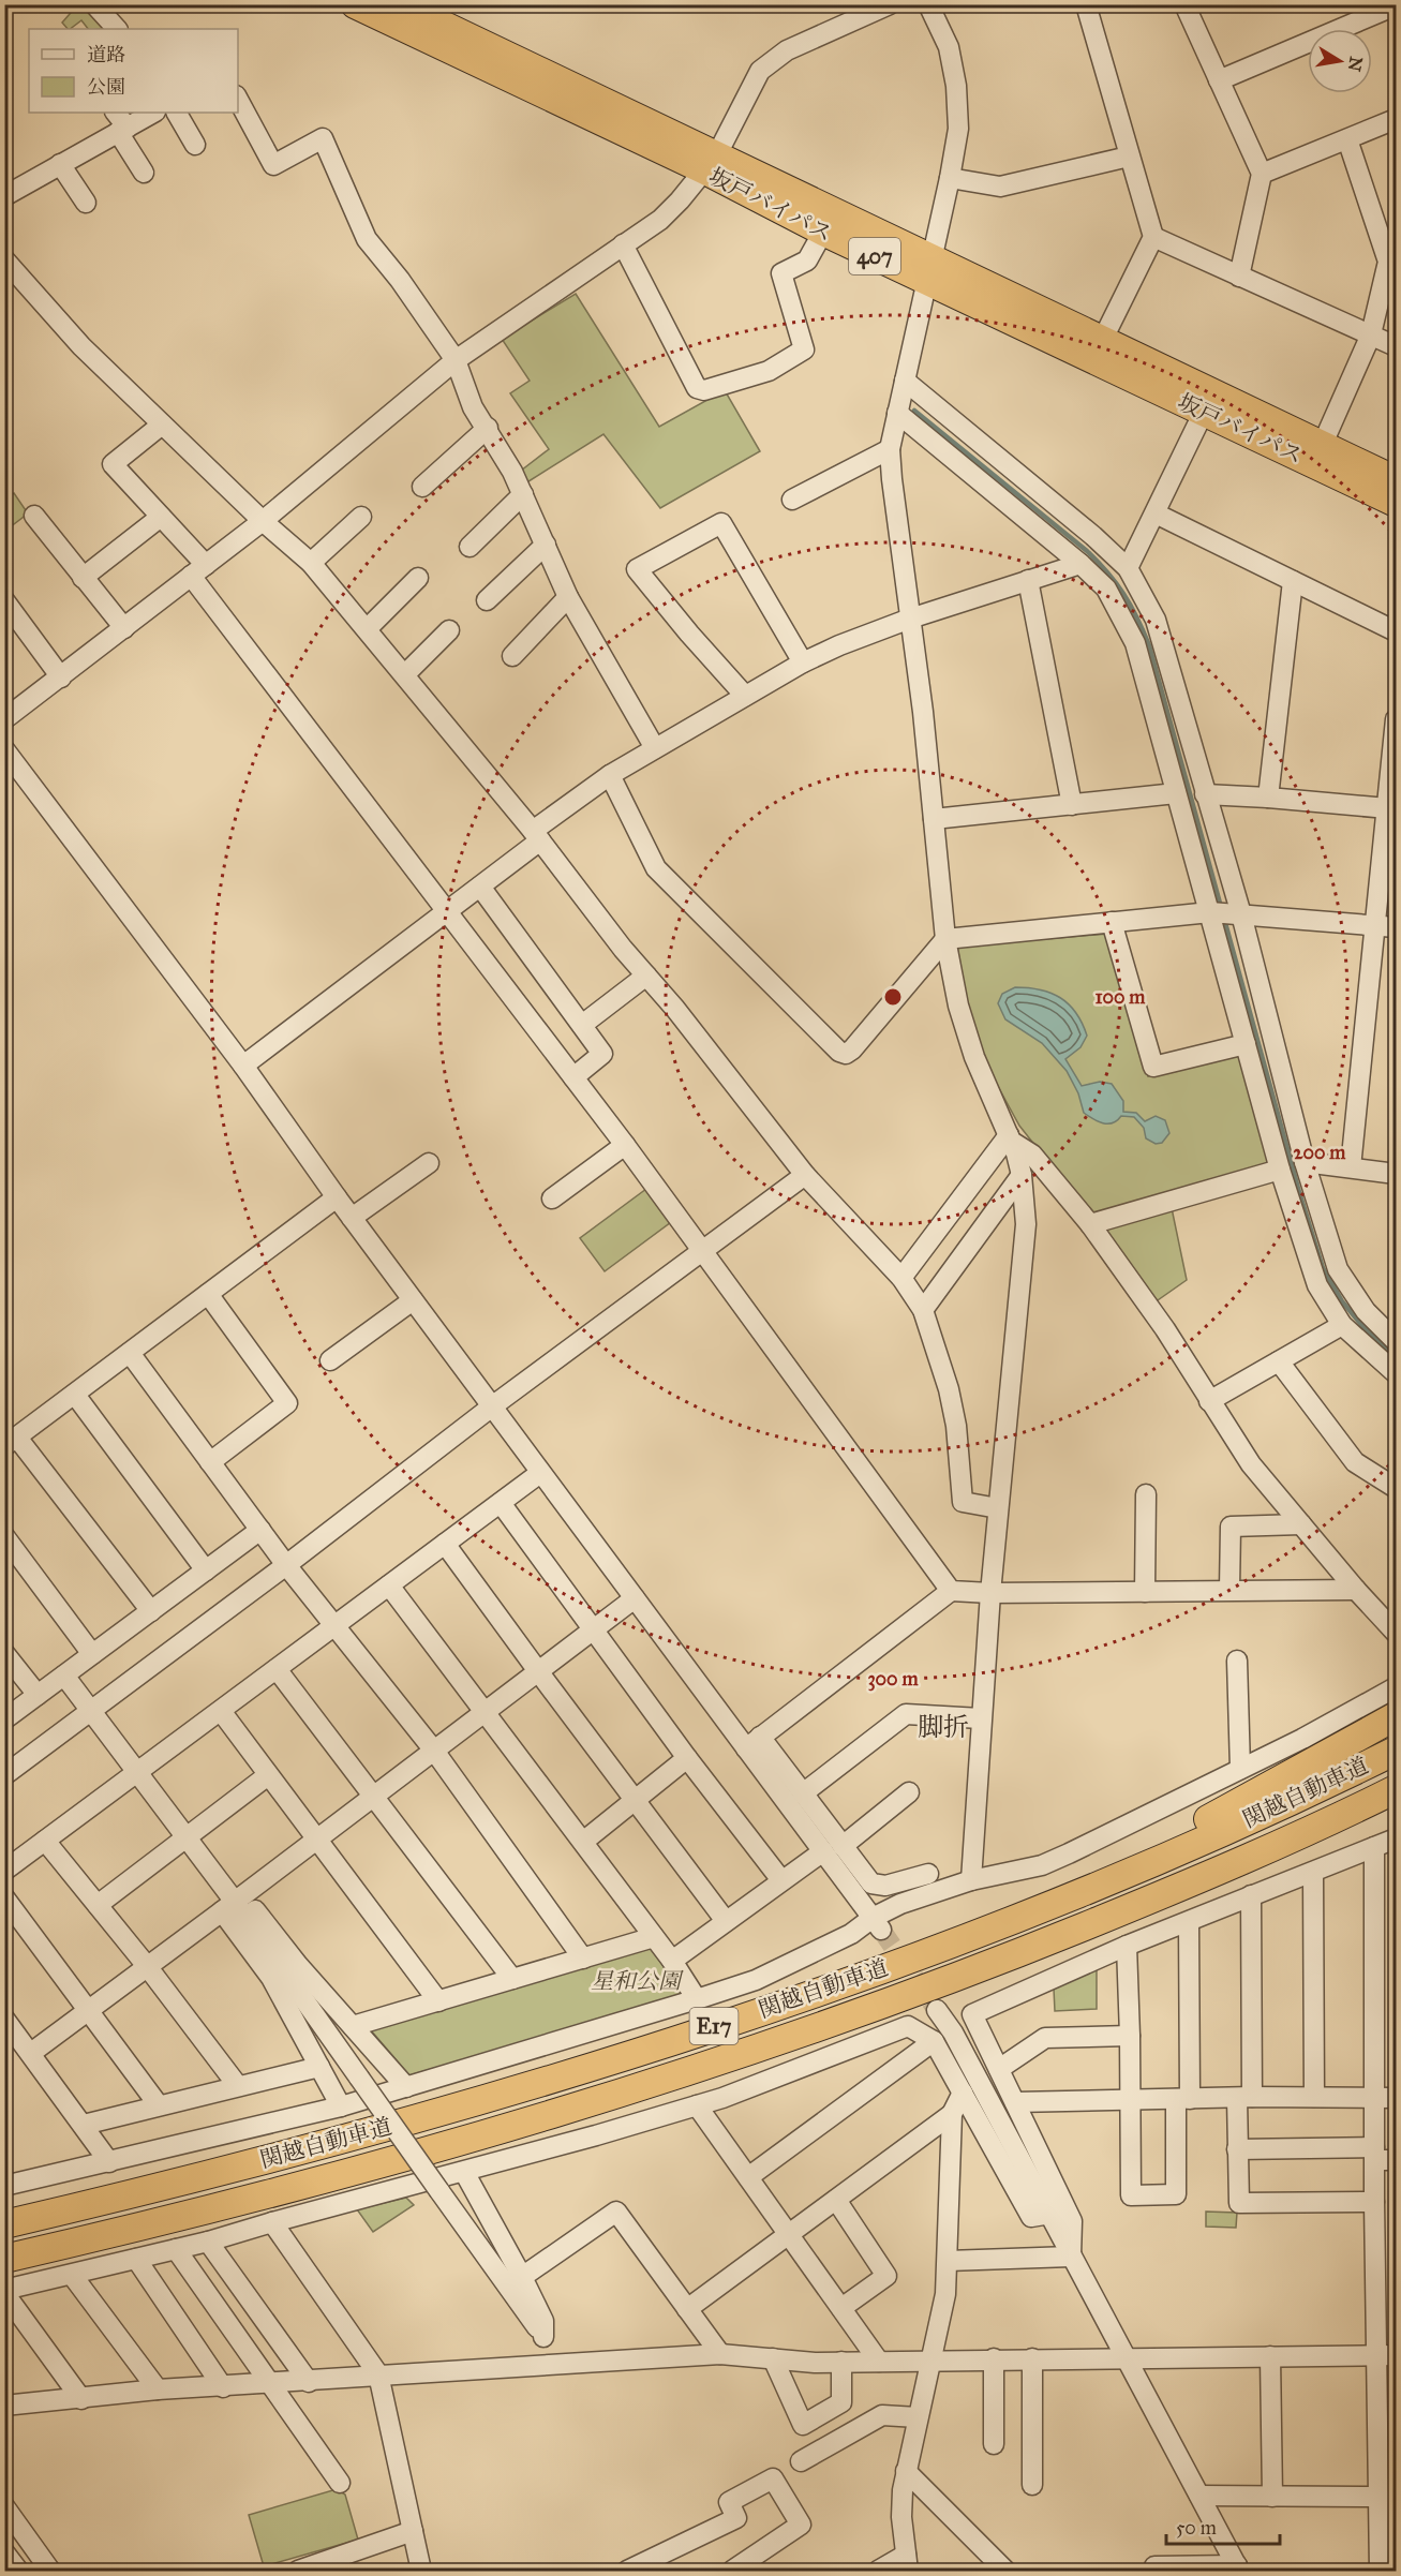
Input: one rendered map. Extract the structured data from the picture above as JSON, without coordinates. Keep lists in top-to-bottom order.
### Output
{
  "streets": {
    "highway": [
      "坂戸バイパス",
      "407",
      "関越自動車道",
      "E17"
    ]
  },
  "districts": ["脚折"],
  "parks": ["星和公園"],
  "legend": ["道路", "公園"],
  "scale_bar": "50 m",
  "north": "right",
  "rings": ["100 m", "200 m", "300 m"]
}
